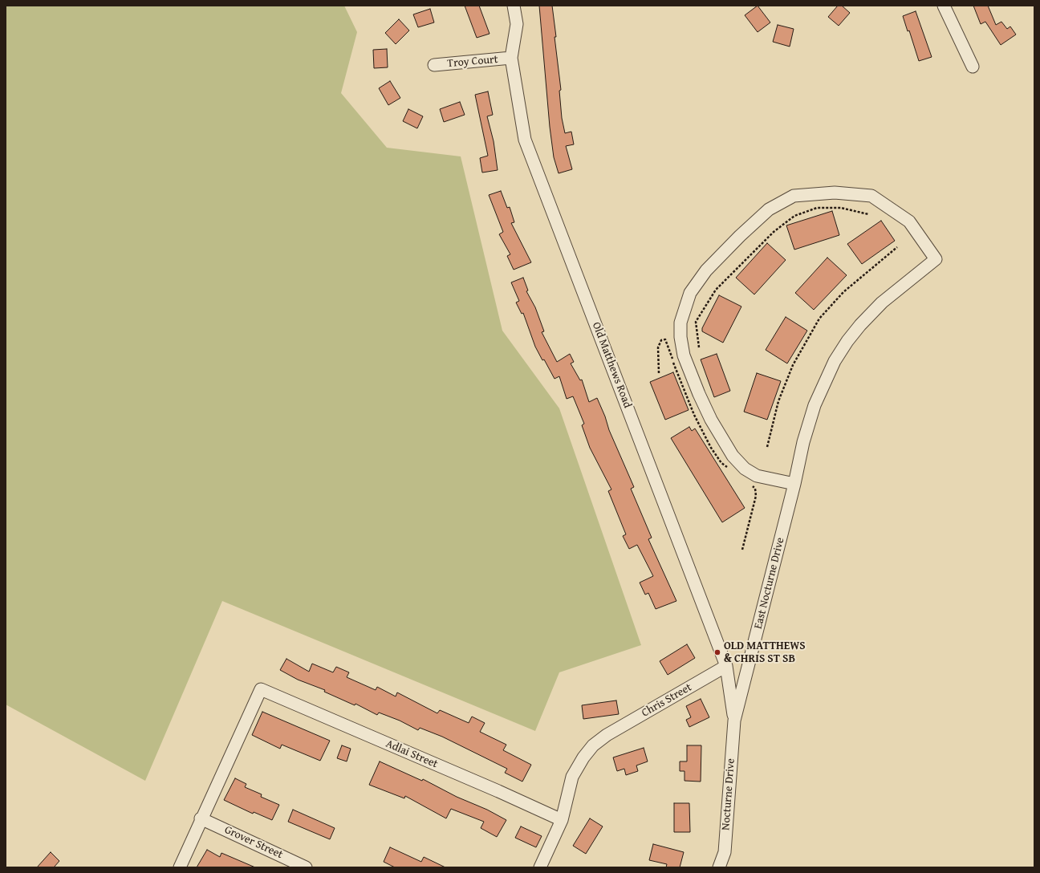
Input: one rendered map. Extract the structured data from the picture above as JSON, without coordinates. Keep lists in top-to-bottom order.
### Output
{
  "streets": {
    "street": [
      "Troy Court",
      "Old Matthews Road",
      "East Nocturne Drive",
      "Chris Street",
      "Adlai Street",
      "Nocturne Drive",
      "Grover Street"
    ]
  },
  "crossings": [
    ["Troy Court", "Old Matthews Road"],
    ["Old Matthews Road", "East Nocturne Drive"],
    ["Old Matthews Road", "Chris Street"],
    ["Old Matthews Road", "Nocturne Drive"],
    ["East Nocturne Drive", "Nocturne Drive"],
    ["Chris Street", "Adlai Street"],
    ["Adlai Street", "Grover Street"]
  ],
  "places": ["OLD MATTHEWS & CHRIS ST SB"]
}
